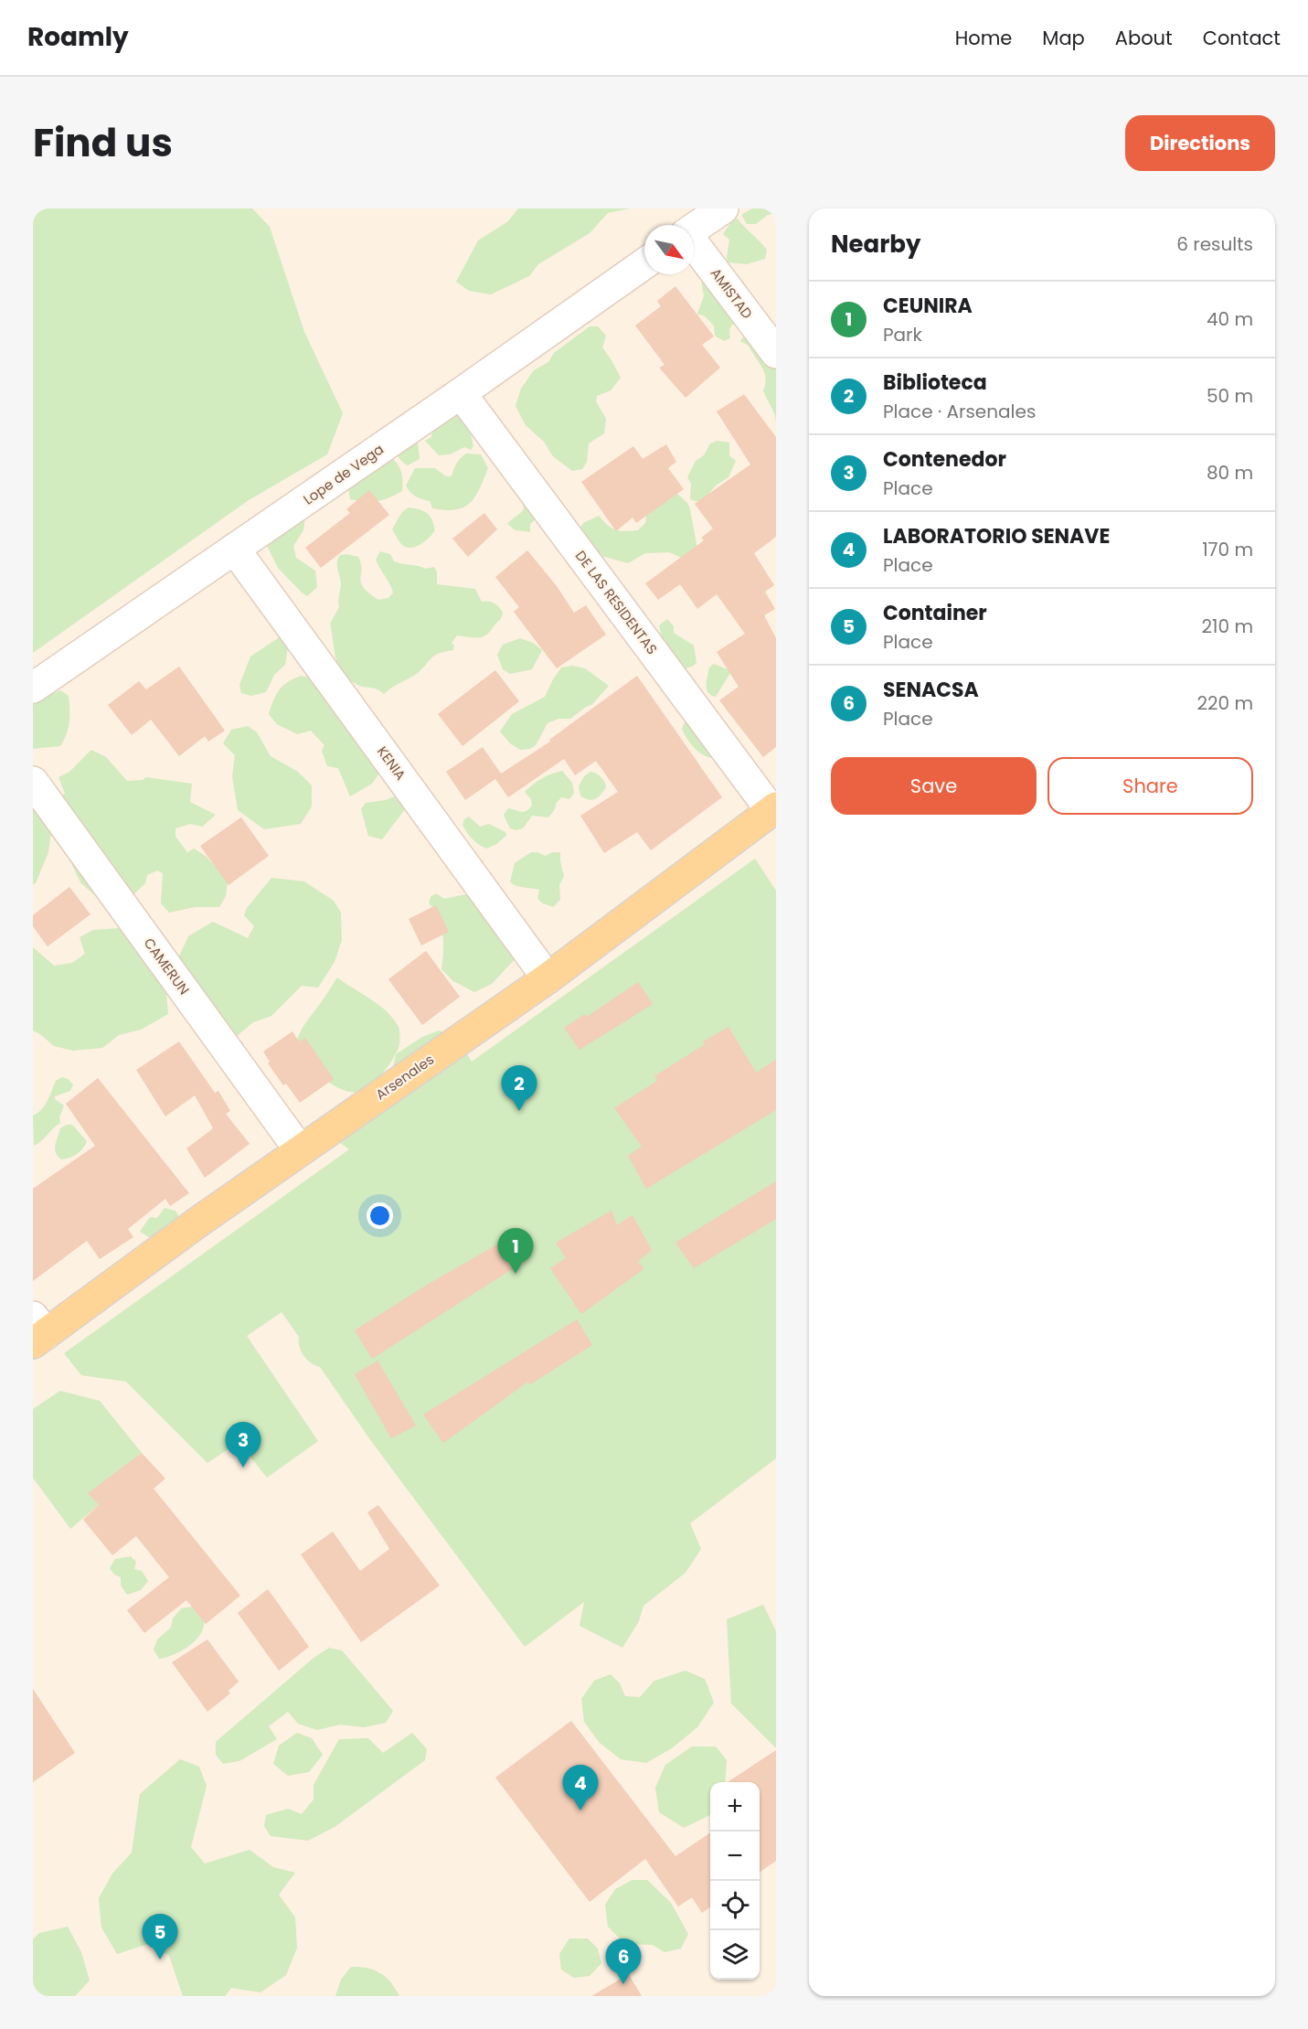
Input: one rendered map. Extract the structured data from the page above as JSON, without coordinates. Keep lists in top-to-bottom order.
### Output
{
  "streets": {
    "main road": ["Arsenales"],
    "street": [
      "AMISTAD",
      "Lope de Vega",
      "DE LAS RESIDENTAS",
      "KENIA",
      "CAMERUN"
    ]
  },
  "crossings": [
    ["Lope de Vega", "DE LAS RESIDENTAS"],
    ["Lope de Vega", "KENIA"],
    ["DE LAS RESIDENTAS", "Arsenales"],
    ["KENIA", "Arsenales"],
    ["CAMERUN", "Arsenales"]
  ],
  "north": "bottom right",
  "page": {
    "header": "Roamly",
    "nav": [
      "Home",
      "Map",
      "About",
      "Contact"
    ],
    "title": "Find us",
    "buttons": [
      "Directions",
      ["Save", "Share"]
    ],
    "heading": ["Nearby", "6 results"],
    "list": [
      {
        "mark": "1",
        "name": "CEUNIRA",
        "note": "Park",
        "value": "40 m"
      },
      {
        "mark": "2",
        "name": "Biblioteca",
        "note": "Place · Arsenales",
        "value": "50 m"
      },
      {
        "mark": "3",
        "name": "Contenedor",
        "note": "Place",
        "value": "80 m"
      },
      {
        "mark": "4",
        "name": "LABORATORIO SENAVE",
        "note": "Place",
        "value": "170 m"
      },
      {
        "mark": "5",
        "name": "Container",
        "note": "Place",
        "value": "210 m"
      },
      {
        "mark": "6",
        "name": "SENACSA",
        "note": "Place",
        "value": "220 m"
      }
    ],
    "pins": [
      "2",
      "1",
      "3",
      "4",
      "5",
      "6"
    ],
    "map_buttons": ["+", "−"]
  }
}
